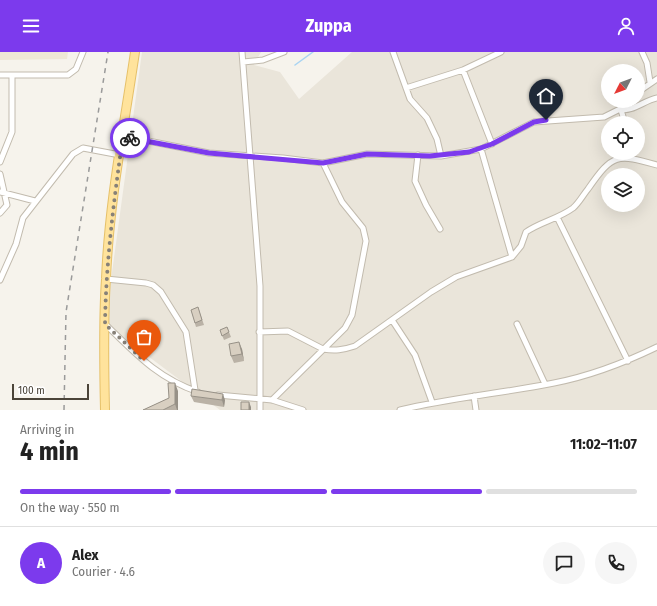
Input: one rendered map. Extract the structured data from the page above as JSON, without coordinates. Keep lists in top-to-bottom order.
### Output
{
  "scale_bar": "100 m",
  "north": "bottom left",
  "page": {
    "header": "Zuppa",
    "scale": "100 m",
    "heading": ["4 min", "Arriving in", "11:02–11:07"],
    "panel": ["Alex", "Courier · 4.6"],
    "bar": "On the way · 550 m",
    "round": "A"
  }
}
